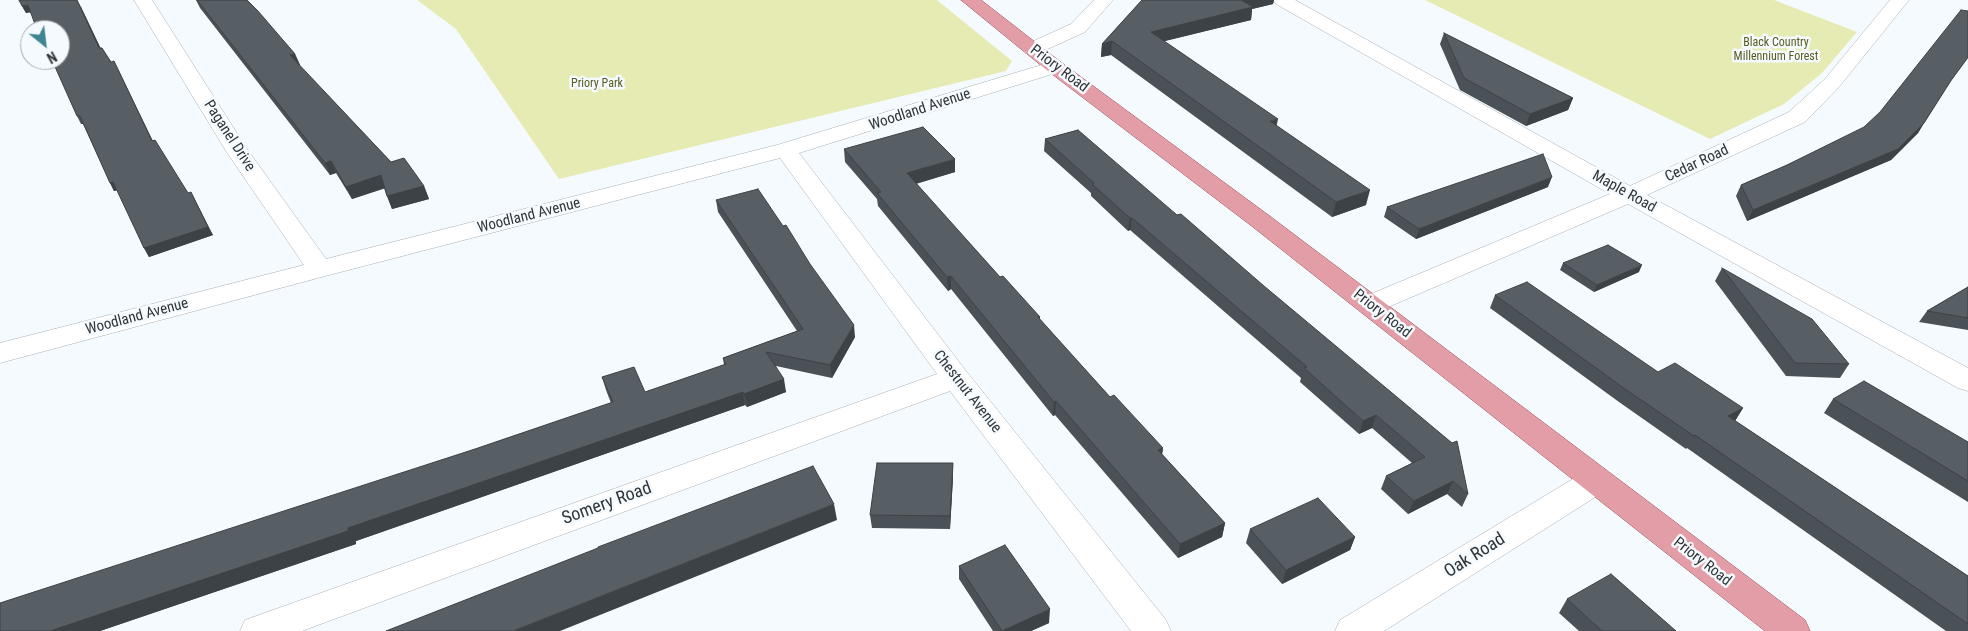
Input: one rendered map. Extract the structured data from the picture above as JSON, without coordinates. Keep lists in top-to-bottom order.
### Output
{
  "streets": {
    "main road": ["Priory Road"],
    "street": [
      "Woodland Avenue",
      "Paganel Drive",
      "Cedar Road",
      "Maple Road",
      "Chestnut Avenue",
      "Somery Road",
      "Oak Road"
    ]
  },
  "crossings": [
    ["Priory Road", "Woodland Avenue"],
    ["Priory Road", "Cedar Road"],
    ["Priory Road", "Oak Road"],
    ["Woodland Avenue", "Paganel Drive"],
    ["Woodland Avenue", "Chestnut Avenue"],
    ["Cedar Road", "Maple Road"],
    ["Chestnut Avenue", "Somery Road"]
  ],
  "parks": ["Black Country Millennium Forest", "Priory Park"],
  "north": "bottom right"
}
